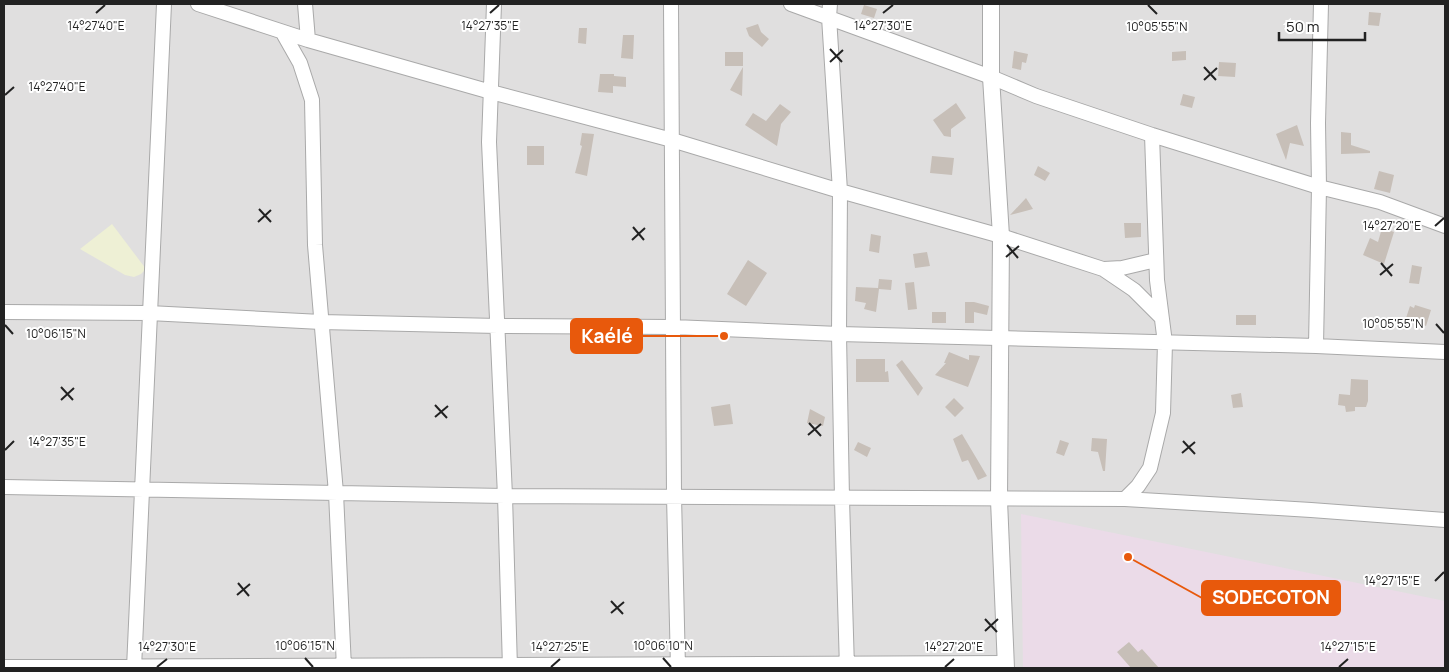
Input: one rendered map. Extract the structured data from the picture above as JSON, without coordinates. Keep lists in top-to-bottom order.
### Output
{
  "places": ["Kaélé", "SODECOTON"],
  "scale_bar": "50 m",
  "coordinates": [
    "14°27'40\"E",
    "14°27'35\"E",
    "14°27'30\"E",
    "10°05'55\"N",
    "14°27'20\"E",
    "10°06'15\"N",
    "14°27'15\"E",
    "10°06'10\"N",
    "14°27'25\"E"
  ]
}
